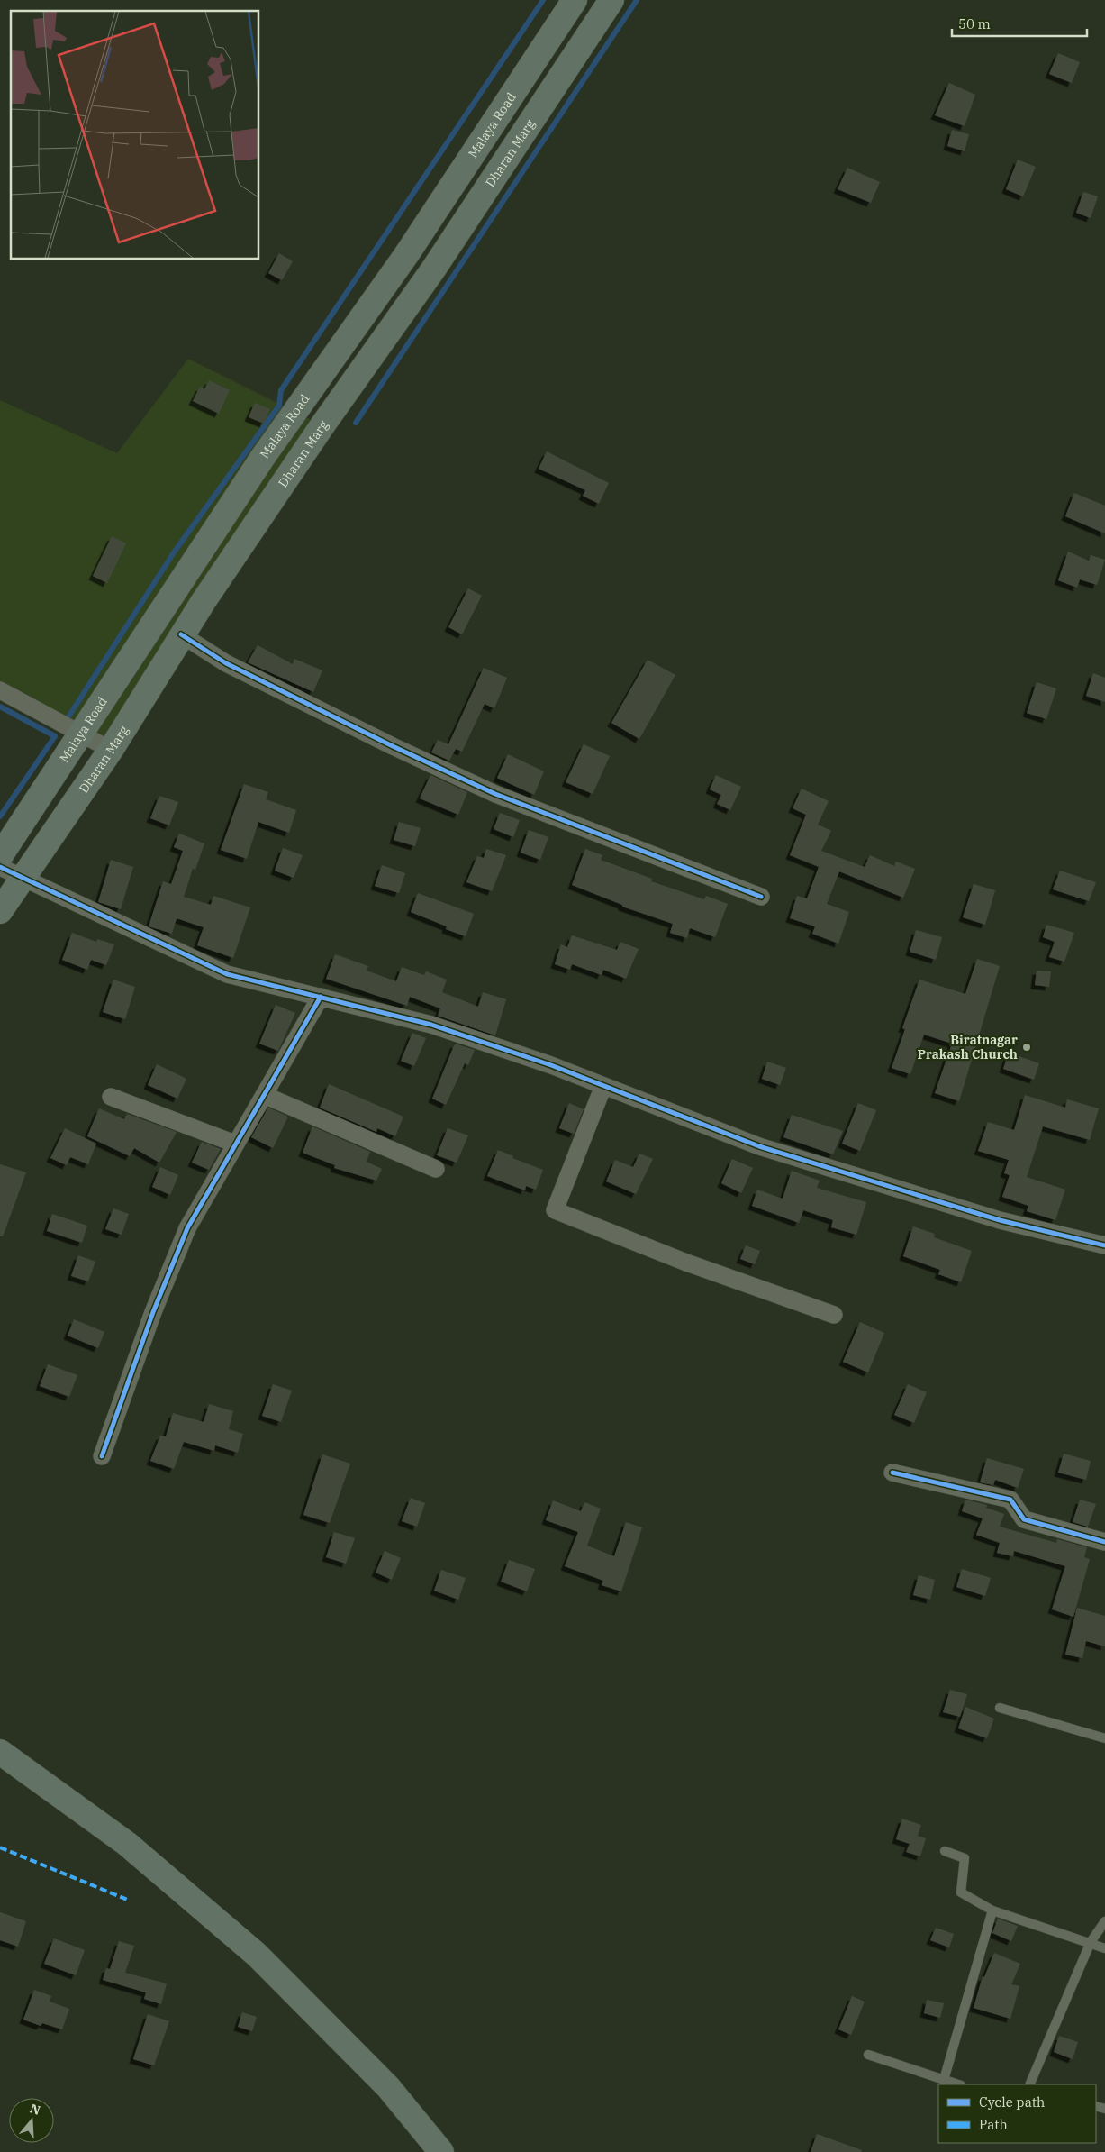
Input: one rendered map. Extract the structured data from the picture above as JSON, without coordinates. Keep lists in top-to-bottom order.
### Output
{
  "streets": {
    "main road": ["Malaya Road", "Dharan Marg"]
  },
  "places": ["Biratnagar Prakash Church"],
  "legend": ["Cycle path", "Path"],
  "scale_bar": "50 m",
  "north": "top"
}
